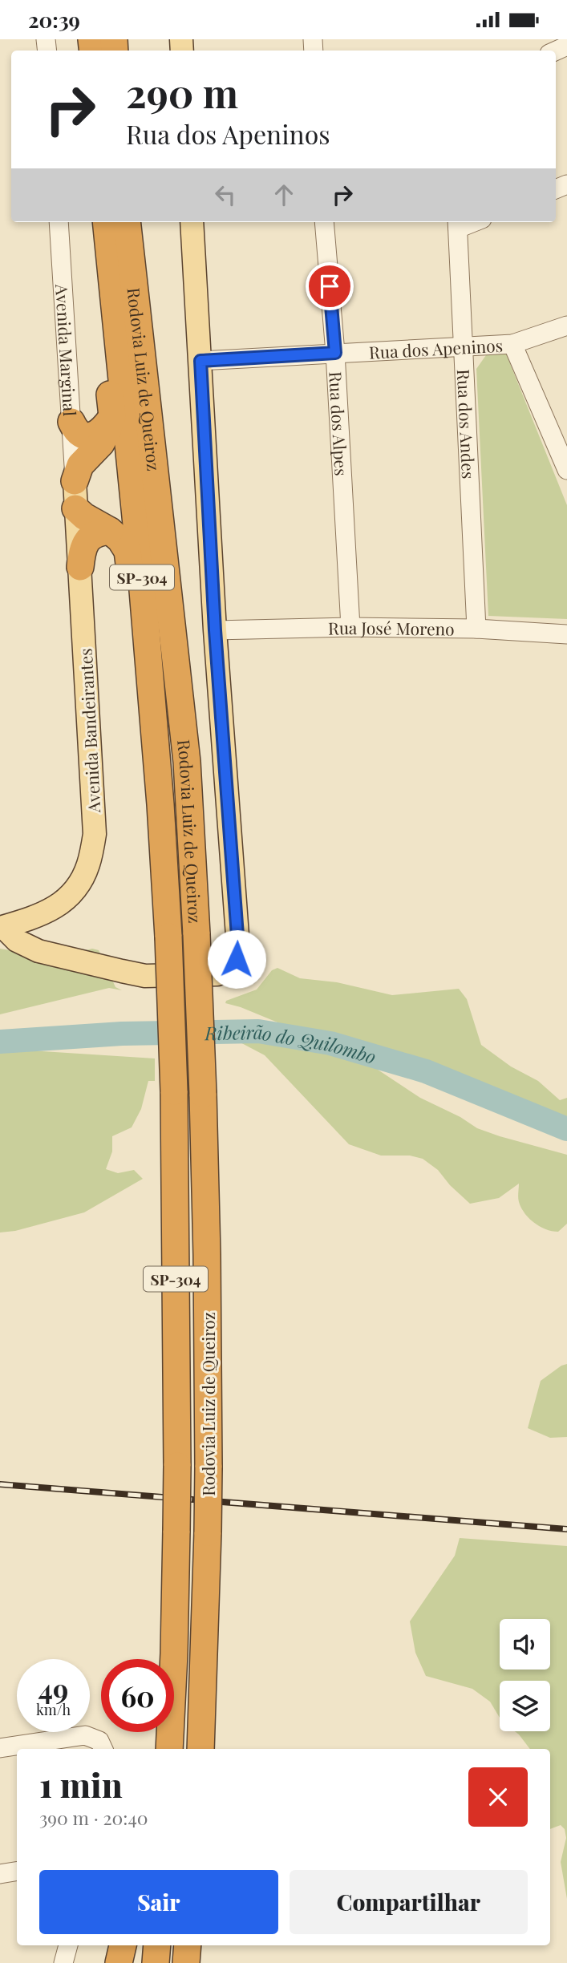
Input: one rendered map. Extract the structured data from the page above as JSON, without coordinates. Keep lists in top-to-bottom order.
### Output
{
  "streets": {
    "highway": ["Rodovia Luiz de Queiroz", "SP-304"],
    "main road": ["Avenida Bandeirantes"],
    "street": [
      "Rua dos Apeninos",
      "Avenida Marginal",
      "Rua dos Alpes",
      "Rua dos Andes",
      "Rua José Moreno"
    ]
  },
  "crossings": [
    ["Rua dos Apeninos", "Rua dos Alpes"],
    ["Rua dos Apeninos", "Rua dos Andes"],
    ["Avenida Marginal", "Avenida Bandeirantes"],
    ["Rua dos Alpes", "Rua José Moreno"],
    ["Rua dos Andes", "Rua José Moreno"]
  ],
  "water": ["Ribeirão do Quilombo"],
  "page": {
    "status": "20:39",
    "turn": ["290 m", "Rua dos Apeninos"],
    "speed": "49 km/h",
    "limit": "60",
    "heading": ["1 min", "390 m · 20:40"],
    "buttons": ["Sair", "Compartilhar"]
  }
}
